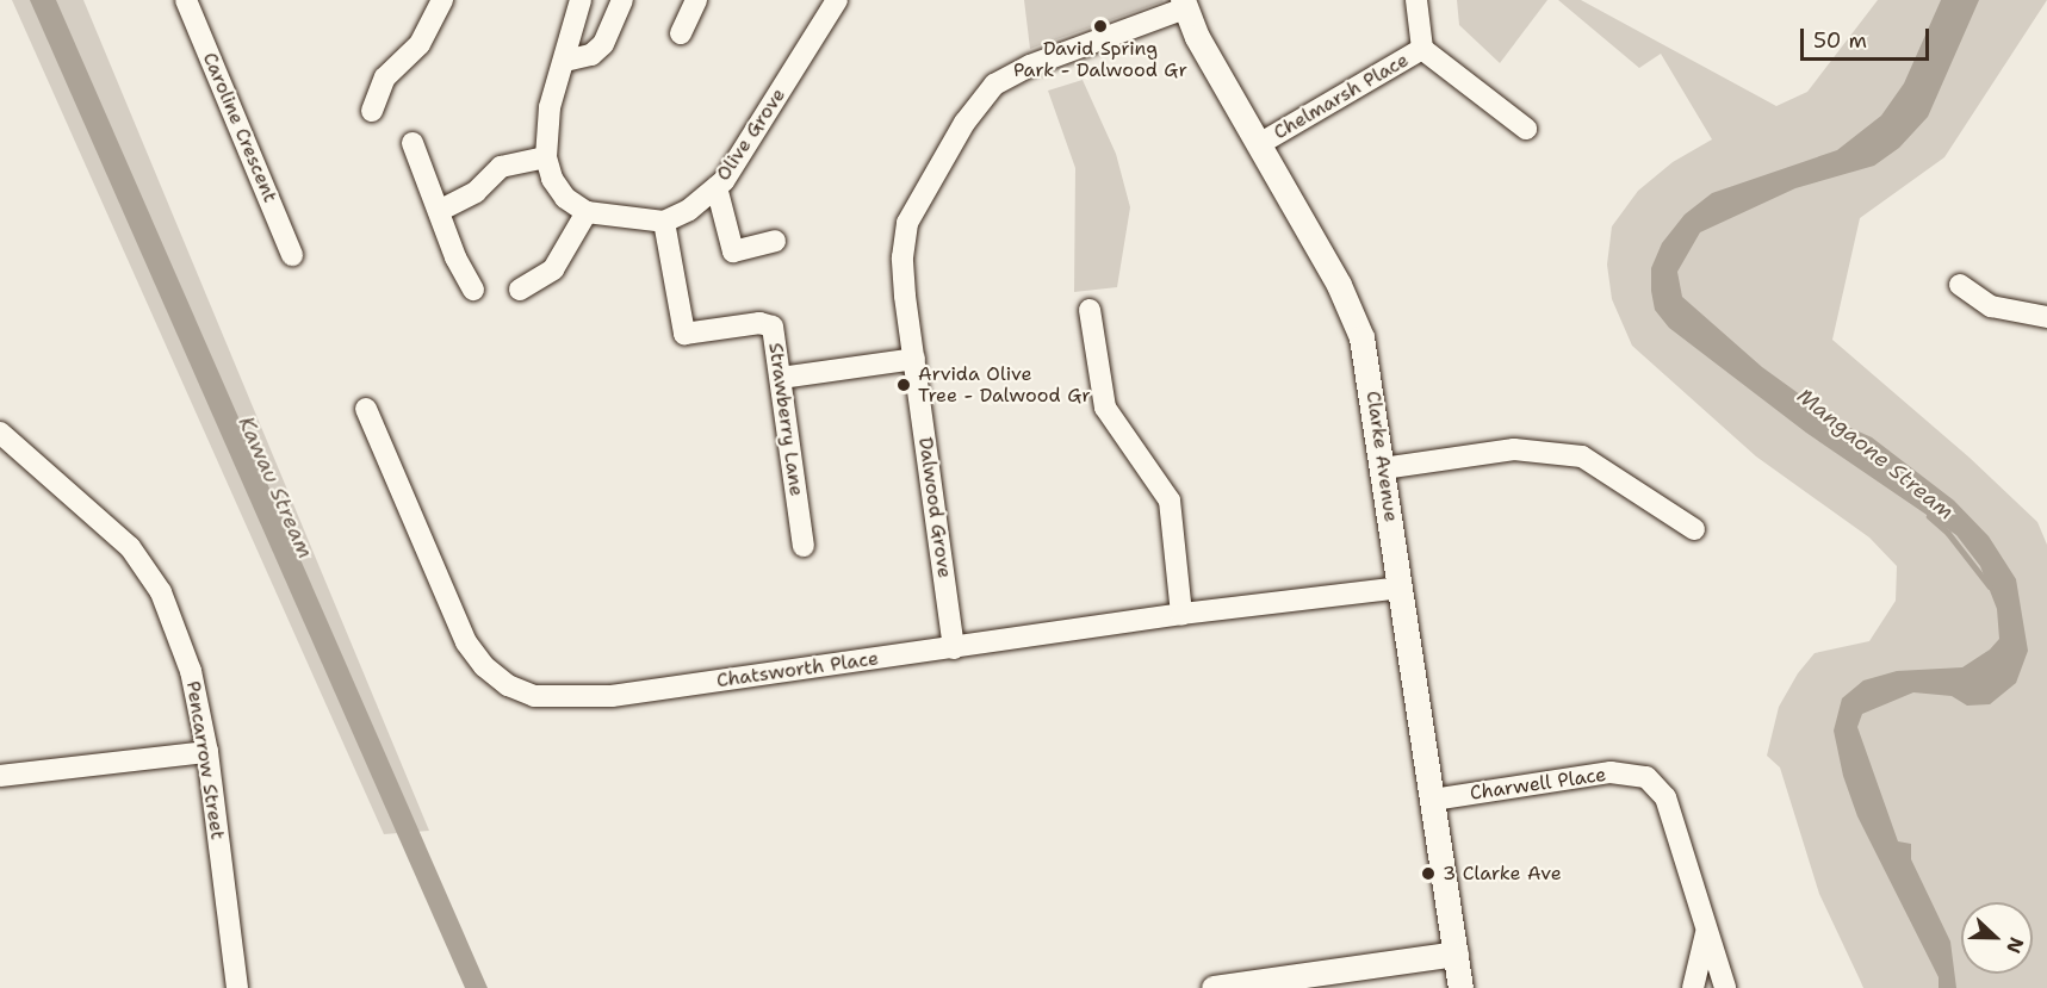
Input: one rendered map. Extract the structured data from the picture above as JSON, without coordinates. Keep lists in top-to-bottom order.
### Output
{
  "streets": {
    "street": [
      "Chelmarsh Place",
      "Caroline Crescent",
      "Olive Grove",
      "Strawberry Lane",
      "Clarke Avenue",
      "Dalwood Grove",
      "Chatsworth Place",
      "Pencarrow Street",
      "Charwell Place"
    ]
  },
  "crossings": [
    ["Chelmarsh Place", "Clarke Avenue"],
    ["Olive Grove", "Strawberry Lane"],
    ["Clarke Avenue", "Dalwood Grove"],
    ["Clarke Avenue", "Chatsworth Place"],
    ["Clarke Avenue", "Charwell Place"],
    ["Dalwood Grove", "Chatsworth Place"]
  ],
  "water": ["Mangaone Stream", "Kawau Stream"],
  "places": ["David Spring Park - Dalwood Gr", "Arvida Olive Tree - Dalwood Gr", "3 Clarke Ave"],
  "scale_bar": "50 m",
  "north": "right"
}
